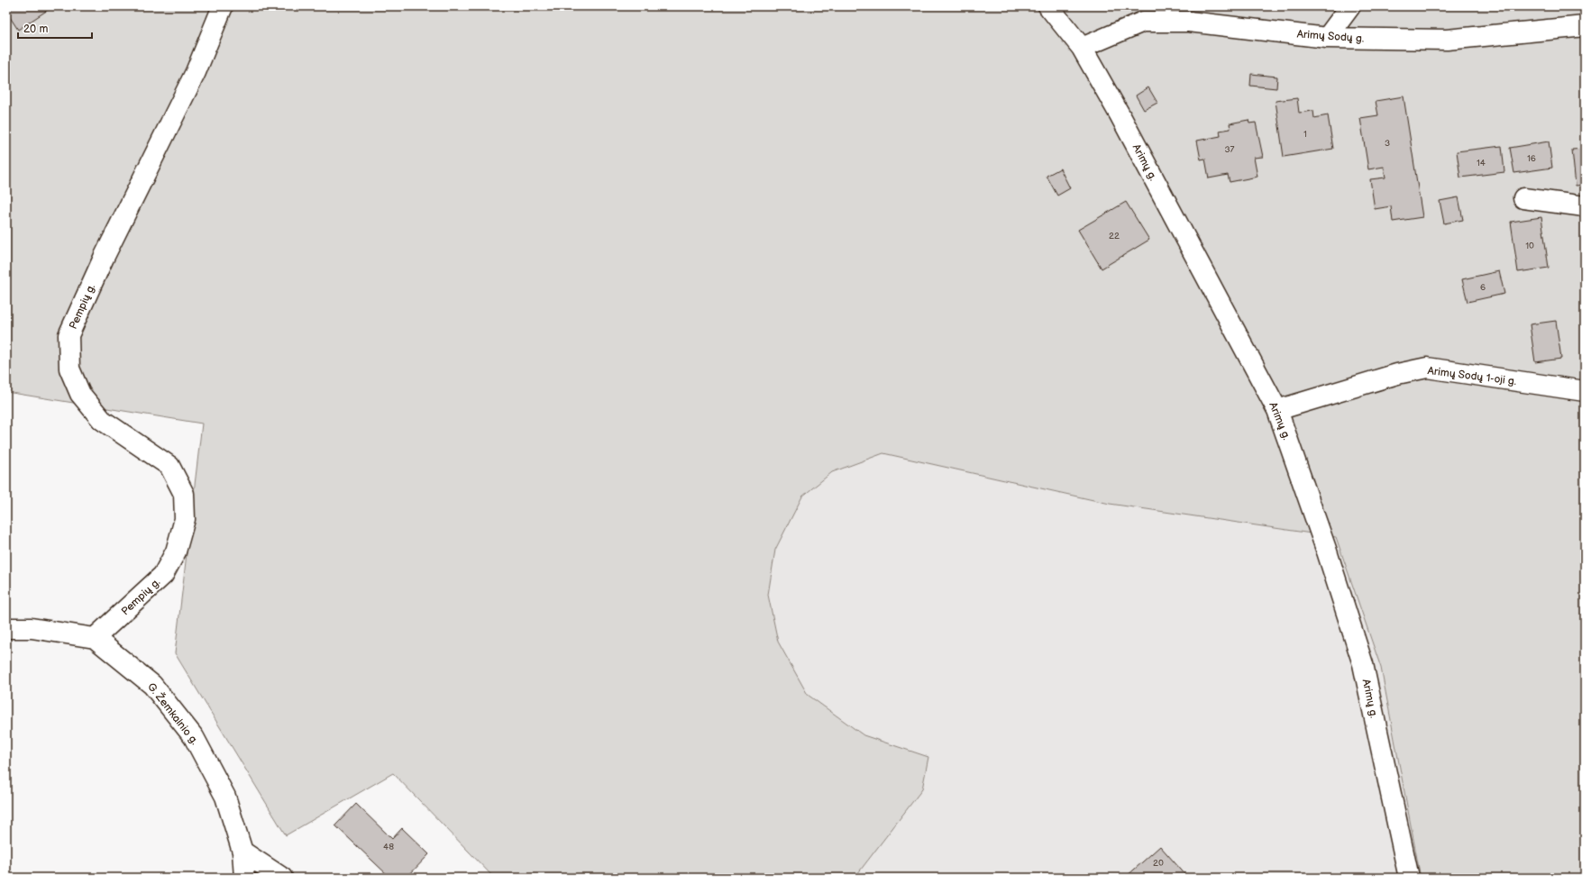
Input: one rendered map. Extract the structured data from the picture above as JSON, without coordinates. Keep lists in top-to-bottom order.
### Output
{
  "streets": {
    "street": [
      "Arimų Sodų g.",
      "Arimų g.",
      "Pempių g.",
      "Arimų Sodų 1-oji g.",
      "G. Žemkalnio g."
    ]
  },
  "crossings": [
    ["Arimų Sodų g.", "Arimų g."],
    ["Arimų g.", "Arimų Sodų 1-oji g."],
    ["Pempių g.", "G. Žemkalnio g."]
  ],
  "house_numbers": [
    "1",
    "3",
    "37",
    "16",
    "14",
    "22",
    "10",
    "6",
    "48",
    "20"
  ],
  "scale_bar": "20 m"
}
